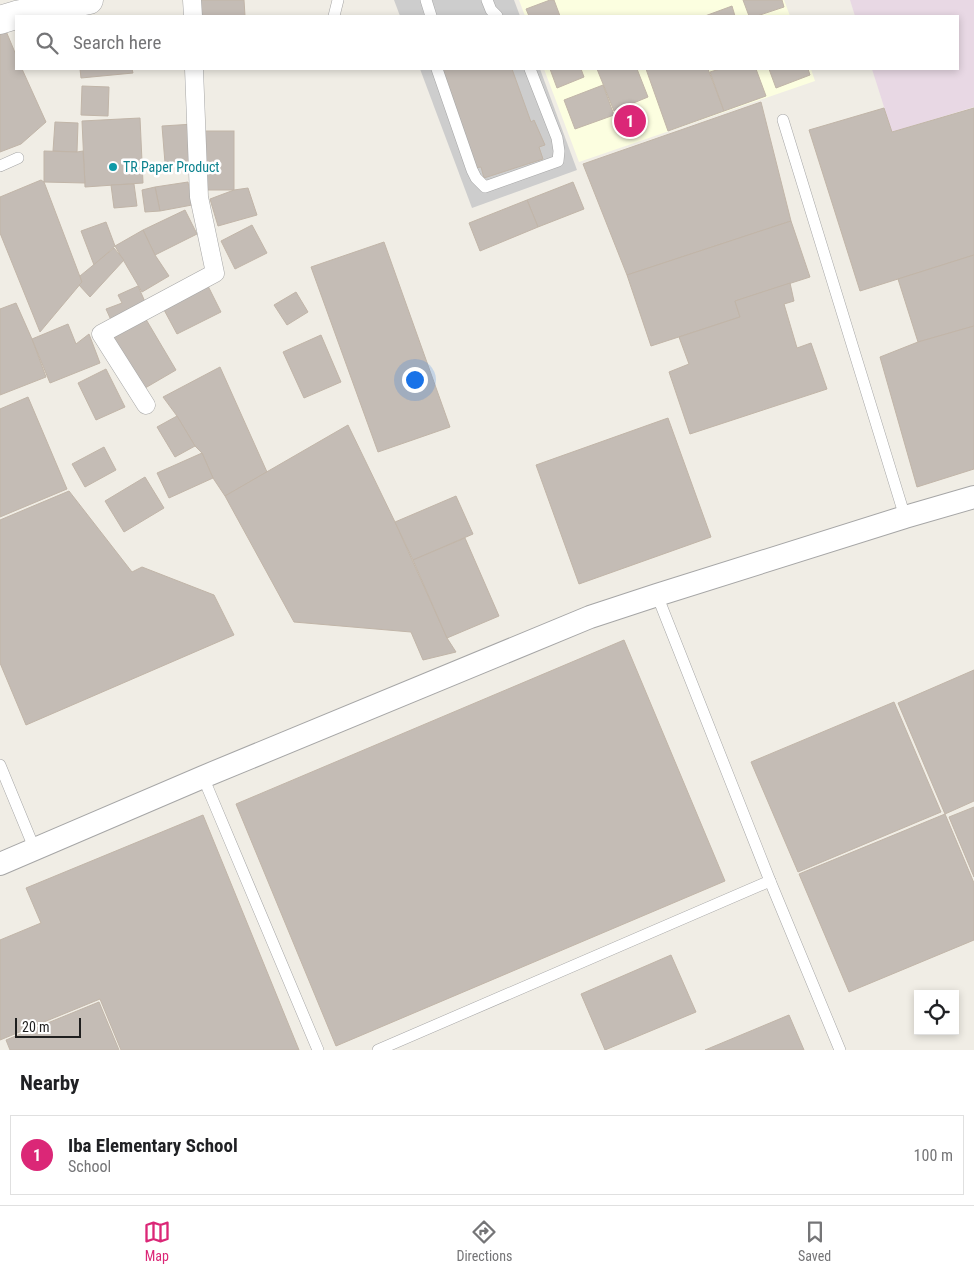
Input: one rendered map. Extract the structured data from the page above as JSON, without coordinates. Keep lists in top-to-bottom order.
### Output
{
  "places": ["TR Paper Product"],
  "scale_bar": "20 m",
  "page": {
    "search": "Search here",
    "pins": "1",
    "scale": "20 m",
    "heading": "Nearby",
    "list": [
      {
        "mark": "1",
        "name": "Iba Elementary School",
        "note": "School",
        "value": "100 m"
      }
    ],
    "nav": ["Map", "Directions", "Saved"]
  }
}
